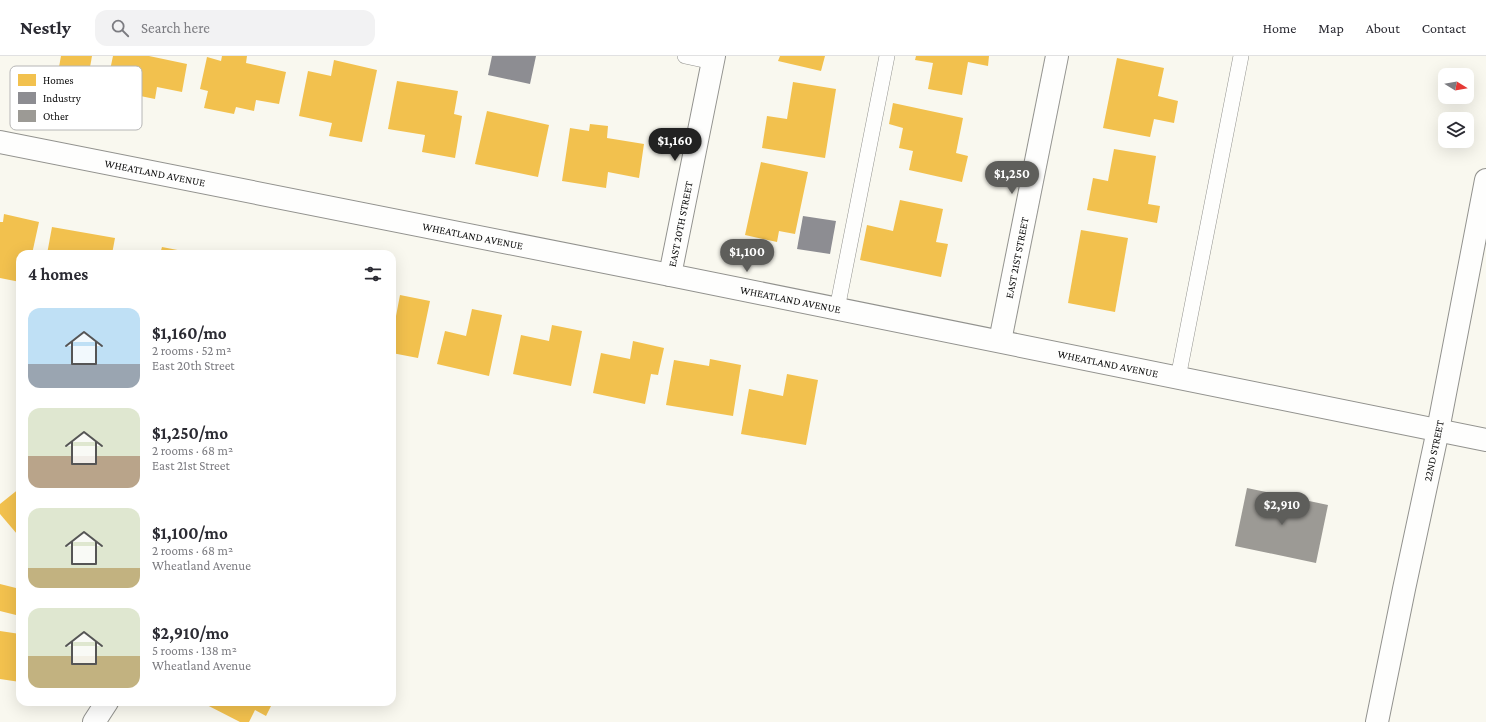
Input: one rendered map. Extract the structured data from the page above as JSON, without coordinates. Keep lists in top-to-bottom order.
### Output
{
  "streets": {
    "street": [
      "WHEATLAND AVENUE",
      "EAST 20TH STREET",
      "EAST 21ST STREET",
      "22ND STREET"
    ]
  },
  "crossings": [
    ["WHEATLAND AVENUE", "EAST 20TH STREET"],
    ["WHEATLAND AVENUE", "EAST 21ST STREET"],
    ["WHEATLAND AVENUE", "22ND STREET"]
  ],
  "legend": ["Homes", "Industry", "Other"],
  "north": "right",
  "page": {
    "header": "Nestly",
    "search": "Search here",
    "nav": [
      "Home",
      "Map",
      "About",
      "Contact"
    ],
    "price": [
      "$1,160",
      "$1,250",
      "$1,100",
      "$2,910"
    ],
    "heading": "4 homes",
    "list": [
      {
        "name": "$1,160/mo",
        "note": "2 rooms · 52 m² · East 20th Street"
      },
      {
        "name": "$1,250/mo",
        "note": "2 rooms · 68 m² · East 21st Street"
      },
      {
        "name": "$1,100/mo",
        "note": "2 rooms · 68 m² · Wheatland Avenue"
      },
      {
        "name": "$2,910/mo",
        "note": "5 rooms · 138 m² · Wheatland Avenue"
      }
    ]
  }
}
